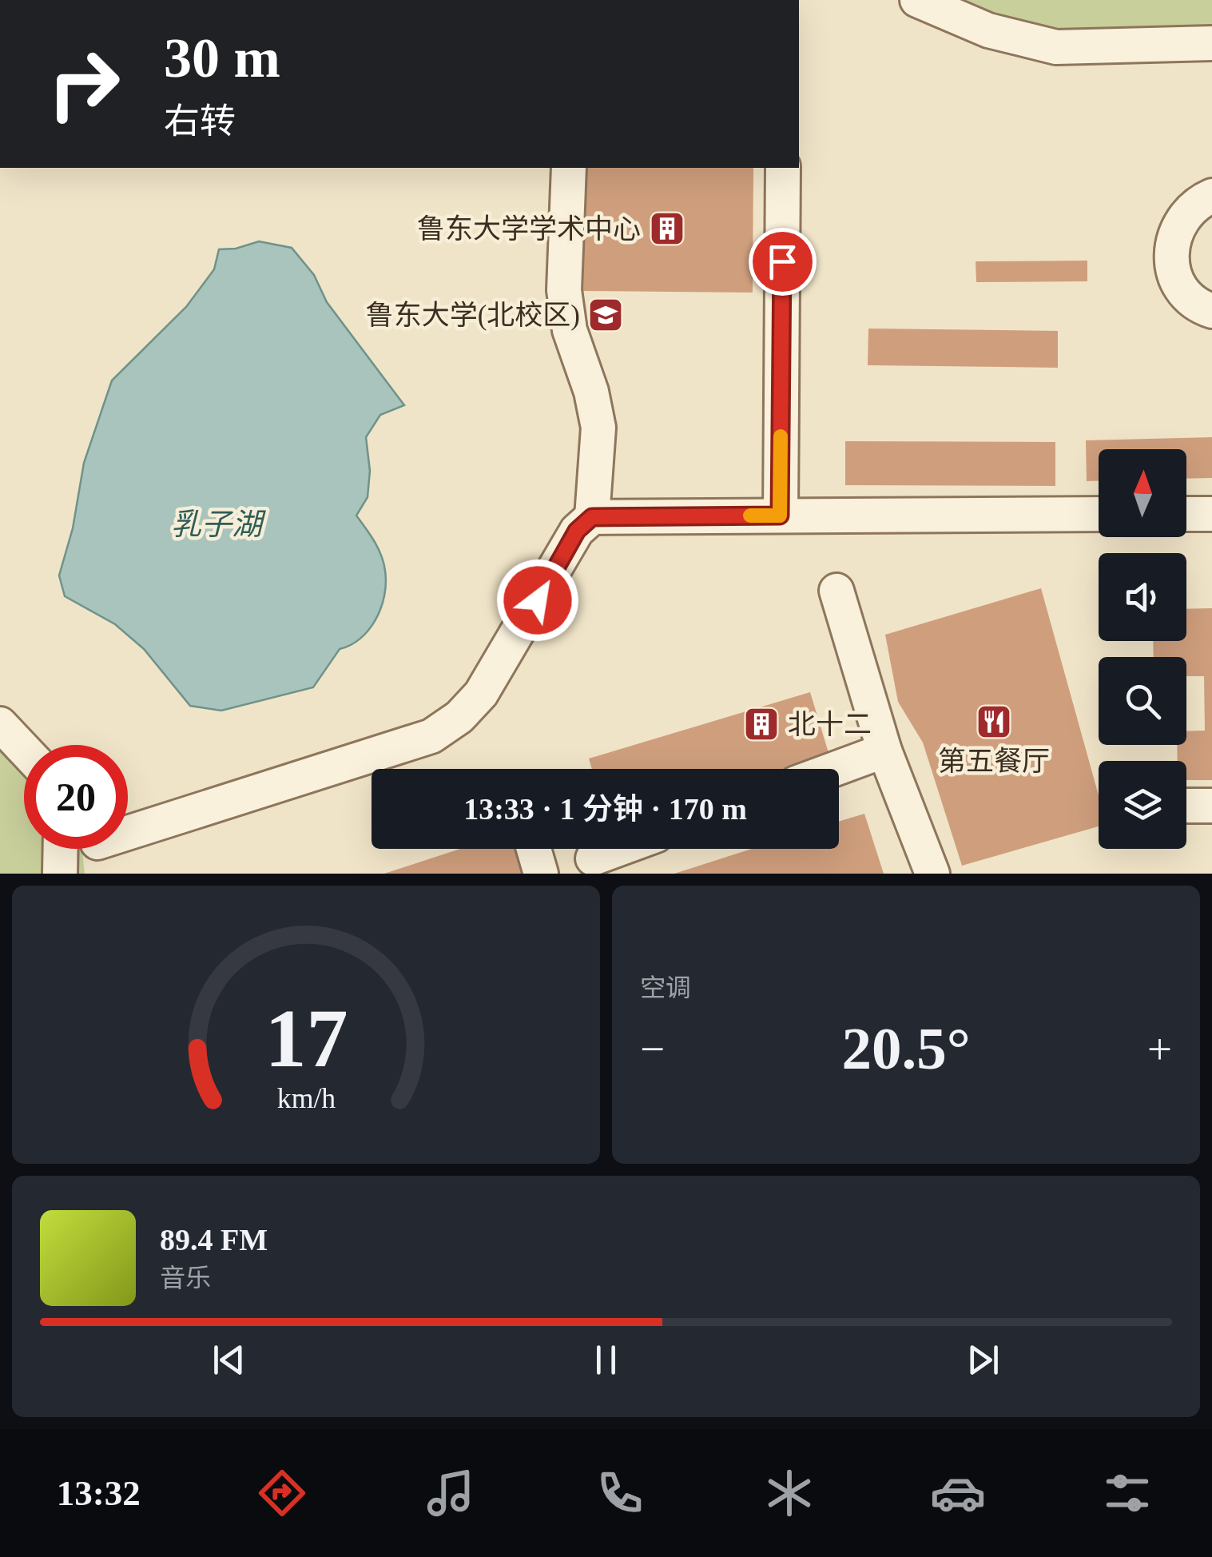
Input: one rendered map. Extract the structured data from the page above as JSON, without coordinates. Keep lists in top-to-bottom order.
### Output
{
  "water": ["乳子湖"],
  "places": {
    "building": ["鲁东大学学术中心", "北十二"],
    "school or university": ["鲁东大学(北校区)"],
    "restaurant": ["第五餐厅"]
  },
  "north": "top",
  "page": {
    "turn": ["30 m", "右转"],
    "limit": "20",
    "trip": "13:33 · 1 分钟 · 170 m",
    "tile": "空调",
    "heat": ["−", "20.5°", "+"],
    "song": ["89.4 FM", "音乐"],
    "tabs": "13:32",
    "gauge": ["17", "km/h"]
  }
}
